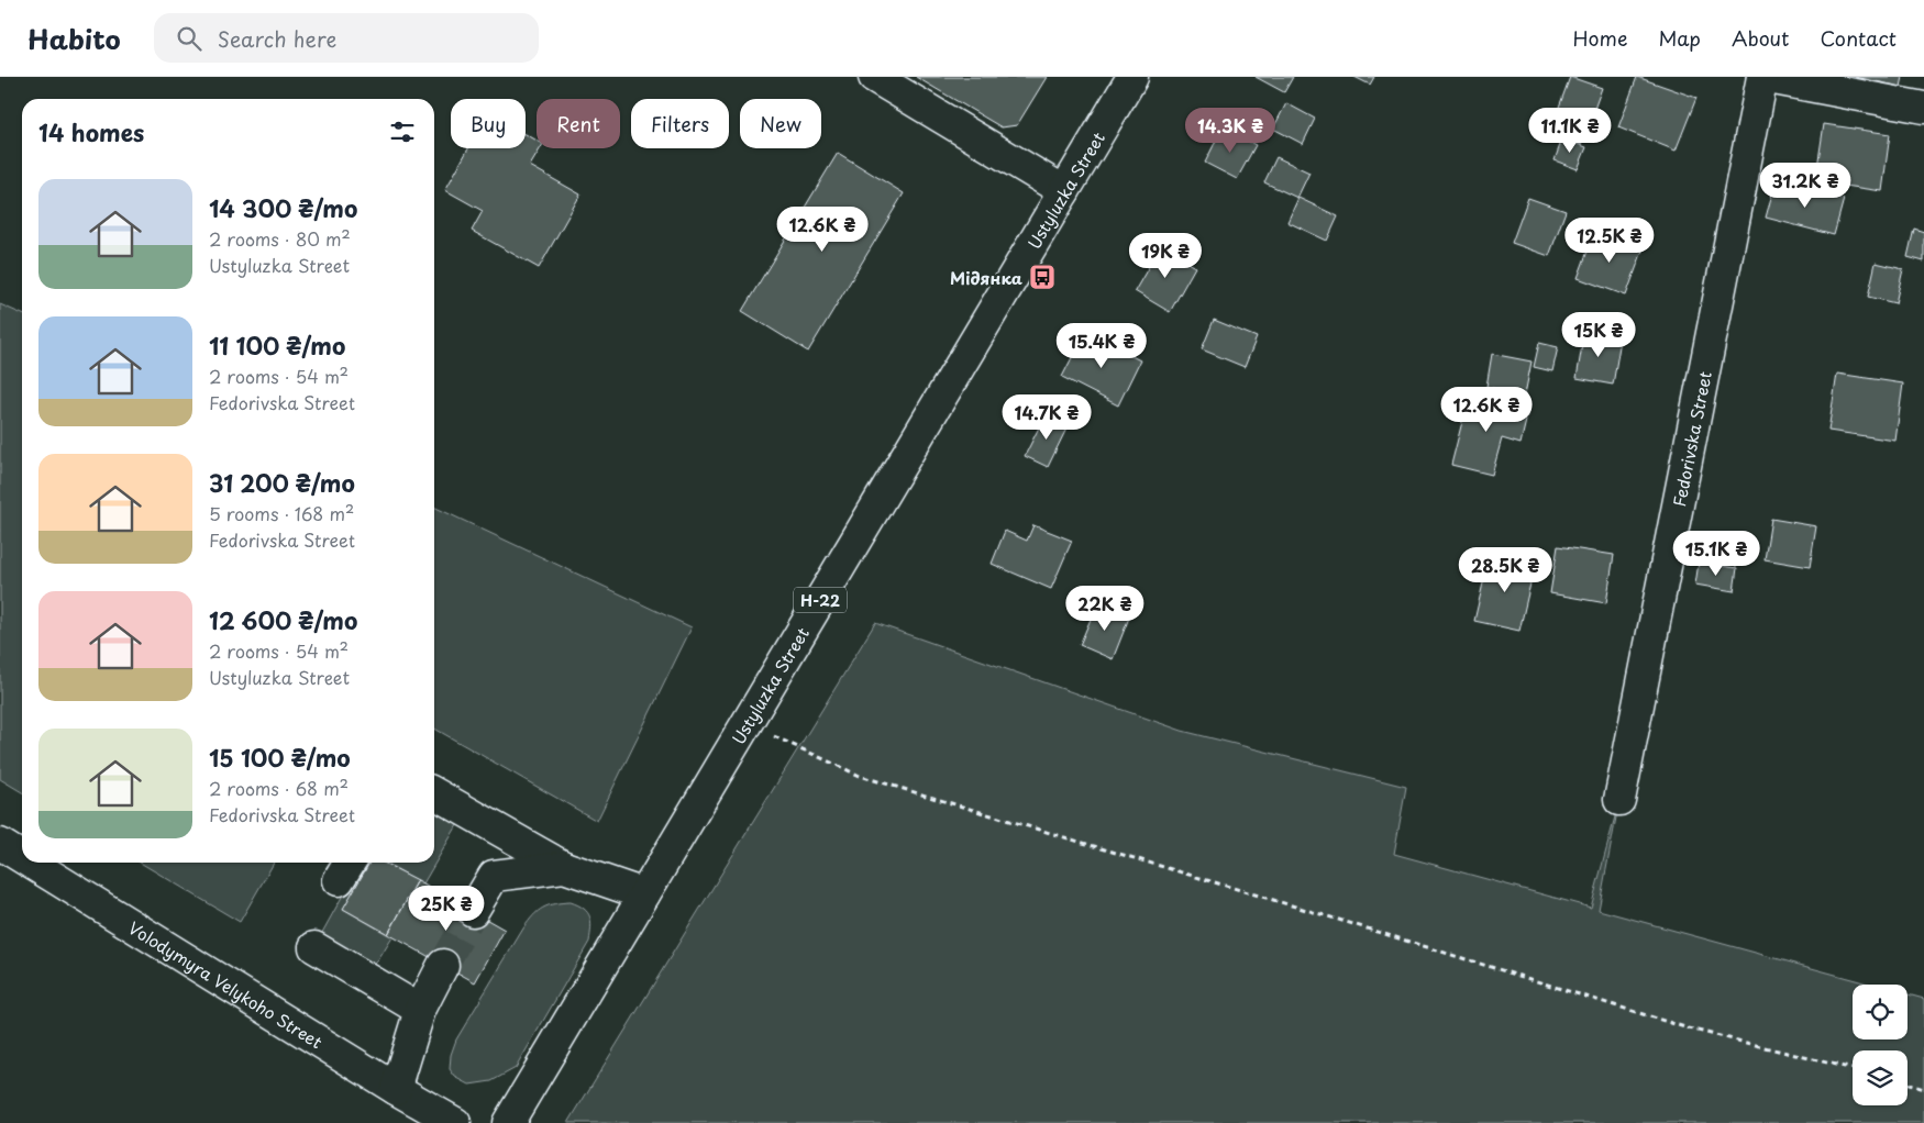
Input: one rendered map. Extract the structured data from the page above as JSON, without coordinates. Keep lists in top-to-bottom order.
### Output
{
  "streets": {
    "street": [
      "Ustyluzka Street",
      "Fedorivska Street",
      "Н-22",
      "Volodymyra Velykoho Street"
    ]
  },
  "places": {
    "bus stop": ["Мідянка"]
  },
  "page": {
    "header": "Habito",
    "search": "Search here",
    "nav": [
      "Home",
      "Map",
      "About",
      "Contact"
    ],
    "chip": [
      "Buy",
      "Rent",
      "Filters",
      "New"
    ],
    "heading": "14 homes",
    "price": [
      "14.3K ₴",
      "11.1K ₴",
      "31.2K ₴",
      "12.6K ₴",
      "12.5K ₴",
      "19K ₴",
      "15K ₴",
      "15.4K ₴",
      "12.6K ₴",
      "14.7K ₴",
      "15.1K ₴",
      "28.5K ₴",
      "22K ₴",
      "25K ₴"
    ],
    "list": [
      {
        "name": "14 300 ₴/mo",
        "note": "2 rooms · 80 m² · Ustyluzka Street"
      },
      {
        "name": "11 100 ₴/mo",
        "note": "2 rooms · 54 m² · Fedorivska Street"
      },
      {
        "name": "31 200 ₴/mo",
        "note": "5 rooms · 168 m² · Fedorivska Street"
      },
      {
        "name": "12 600 ₴/mo",
        "note": "2 rooms · 54 m² · Ustyluzka Street"
      },
      {
        "name": "15 100 ₴/mo",
        "note": "2 rooms · 68 m² · Fedorivska Street"
      }
    ]
  }
}
